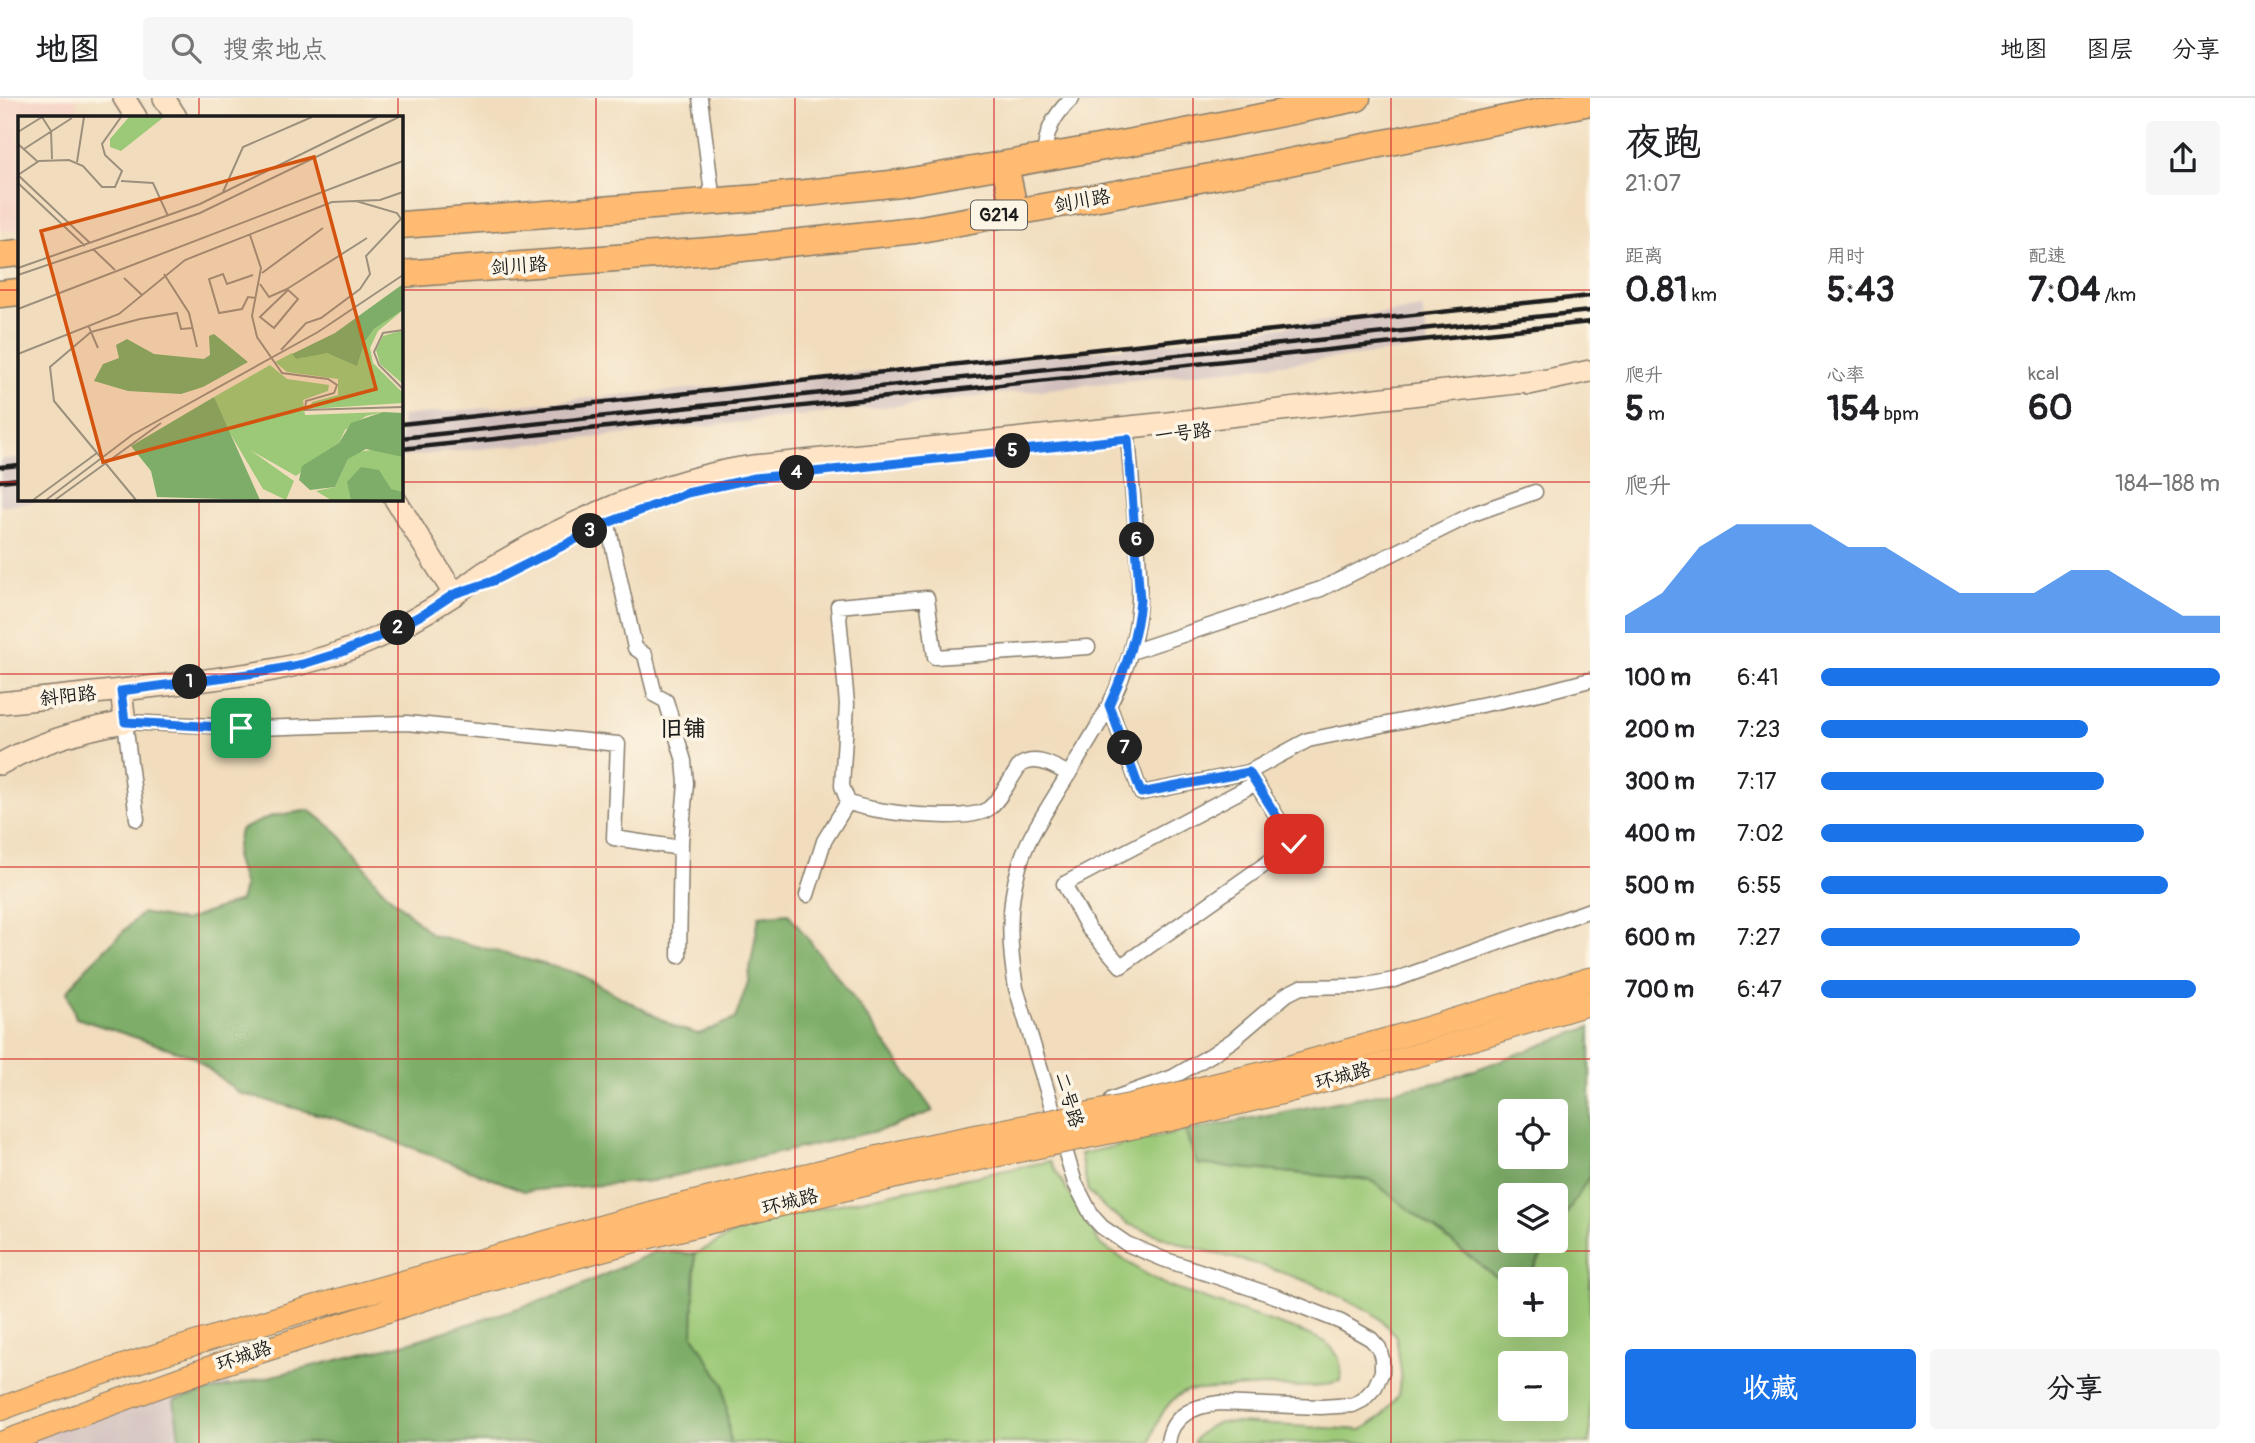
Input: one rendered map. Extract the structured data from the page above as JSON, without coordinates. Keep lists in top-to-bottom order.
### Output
{
  "streets": {
    "highway": ["剑川路", "G214"],
    "main road": ["环城路"],
    "street": ["一号路", "斜阳路", "二号路"]
  },
  "crossings": [
    ["一号路", "斜阳路"],
    ["一号路", "二号路"]
  ],
  "districts": ["旧铺"],
  "page": {
    "header": "地图",
    "search": "搜索地点",
    "nav": ["地图", "图层", "分享"],
    "heading": ["夜跑", "21:07"],
    "stats": [
      ["距离", "0.81 km"],
      ["用时", "5:43"],
      ["配速", "7:04 /km"],
      ["爬升", "5 m"],
      ["心率", "154 bpm"],
      ["kcal", "60"]
    ],
    "pins": [
      "5",
      "4",
      "3",
      "6",
      "2",
      "1",
      "7"
    ],
    "chart": ["爬升", "184–188 m"],
    "list": [
      {
        "name": "100 m",
        "note": "6:41"
      },
      {
        "name": "200 m",
        "note": "7:23"
      },
      {
        "name": "300 m",
        "note": "7:17"
      },
      {
        "name": "400 m",
        "note": "7:02"
      },
      {
        "name": "500 m",
        "note": "6:55"
      },
      {
        "name": "600 m",
        "note": "7:27"
      },
      {
        "name": "700 m",
        "note": "6:47"
      }
    ],
    "map_buttons": ["+", "−"],
    "buttons": ["收藏", "分享"]
  }
}
